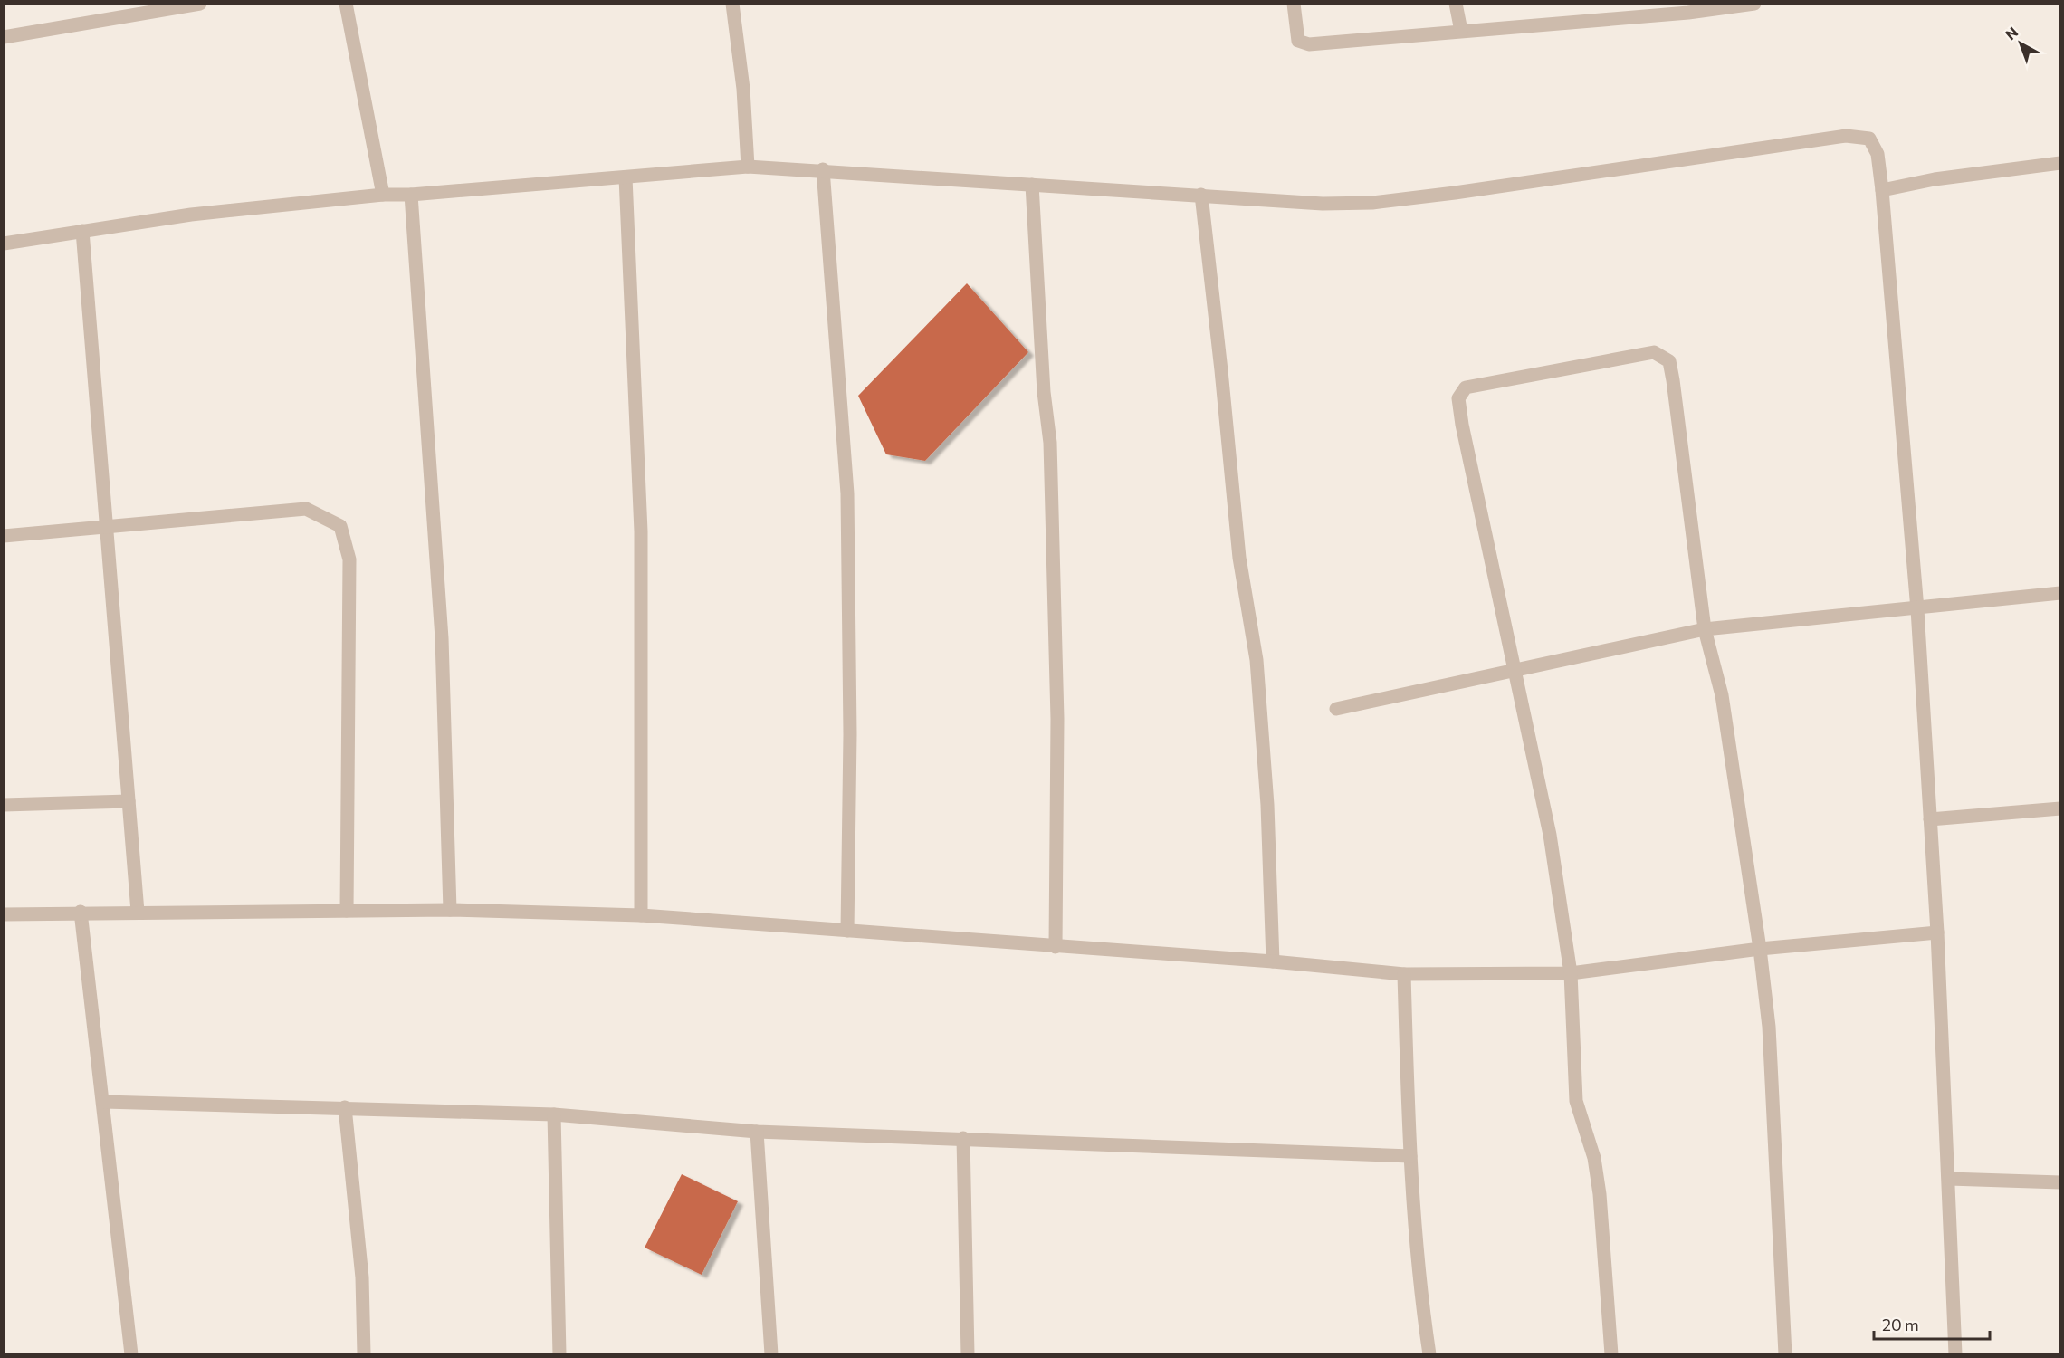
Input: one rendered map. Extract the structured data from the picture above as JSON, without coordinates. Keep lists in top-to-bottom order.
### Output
{
  "scale_bar": "20 m",
  "north": "top left"
}
